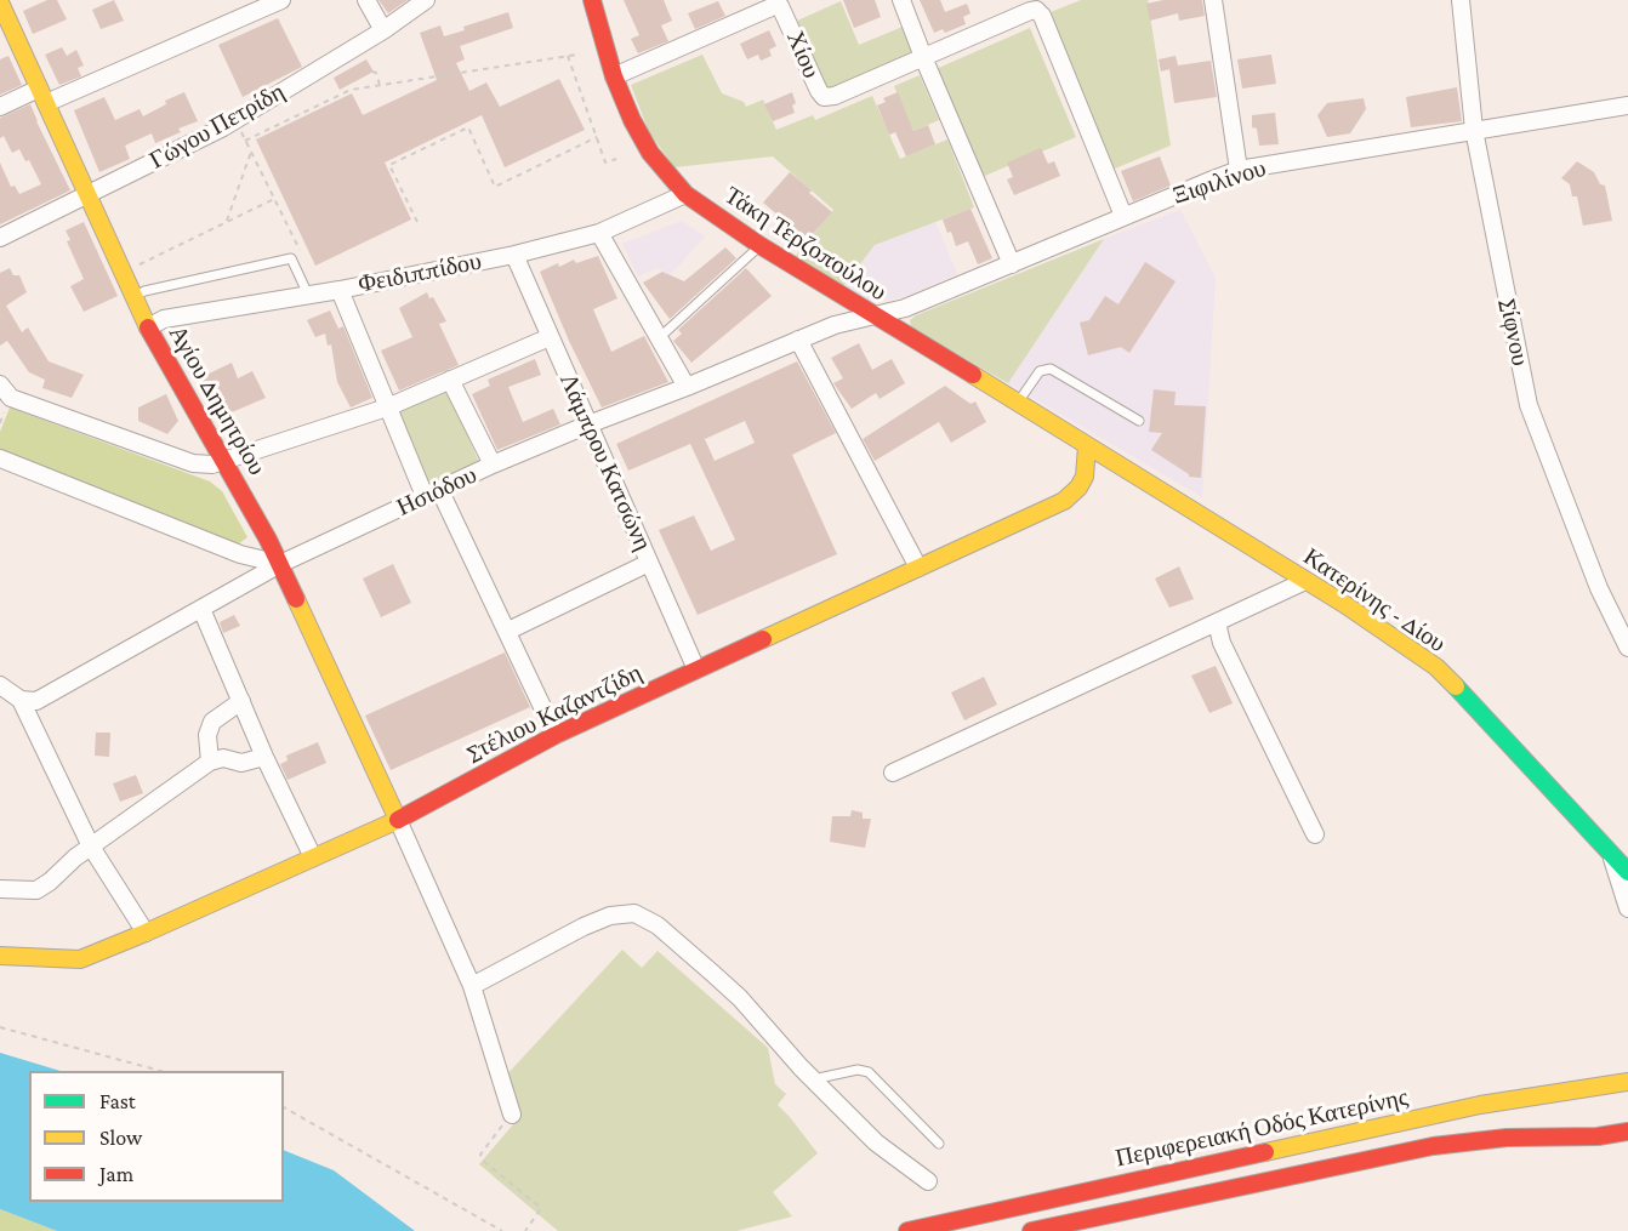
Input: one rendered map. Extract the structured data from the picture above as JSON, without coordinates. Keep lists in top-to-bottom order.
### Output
{
  "streets": {
    "main road": [
      "Τάκη Τερζοπούλου",
      "Αγίου Δημητρίου",
      "Κατερίνης - Δίου",
      "Στέλιου Καζαντζίδη",
      "Περιφερειακή Οδός Κατερίνης"
    ],
    "street": [
      "Χίου",
      "Γώγου Πετρίδη",
      "Ξιφιλίνου",
      "Φειδιππίδου",
      "Σίφνου",
      "Λάμπρου Κατσώνη",
      "Ησιόδου"
    ]
  },
  "crossings": [
    ["Χίου", "Ξιφιλίνου"],
    ["Χίου", "Τάκη Τερζοπούλου"],
    ["Γώγου Πετρίδη", "Αγίου Δημητρίου"],
    ["Ξιφιλίνου", "Τάκη Τερζοπούλου"],
    ["Ξιφιλίνου", "Σίφνου"],
    ["Ξιφιλίνου", "Ησιόδου"],
    ["Τάκη Τερζοπούλου", "Φειδιππίδου"],
    ["Τάκη Τερζοπούλου", "Ησιόδου"],
    ["Τάκη Τερζοπούλου", "Κατερίνης - Δίου"],
    ["Τάκη Τερζοπούλου", "Στέλιου Καζαντζίδη"],
    ["Φειδιππίδου", "Αγίου Δημητρίου"],
    ["Φειδιππίδου", "Λάμπρου Κατσώνη"],
    ["Αγίου Δημητρίου", "Ησιόδου"],
    ["Αγίου Δημητρίου", "Στέλιου Καζαντζίδη"],
    ["Λάμπρου Κατσώνη", "Ησιόδου"],
    ["Λάμπρου Κατσώνη", "Στέλιου Καζαντζίδη"],
    ["Κατερίνης - Δίου", "Στέλιου Καζαντζίδη"]
  ],
  "legend": ["Fast", "Slow", "Jam"]
}
